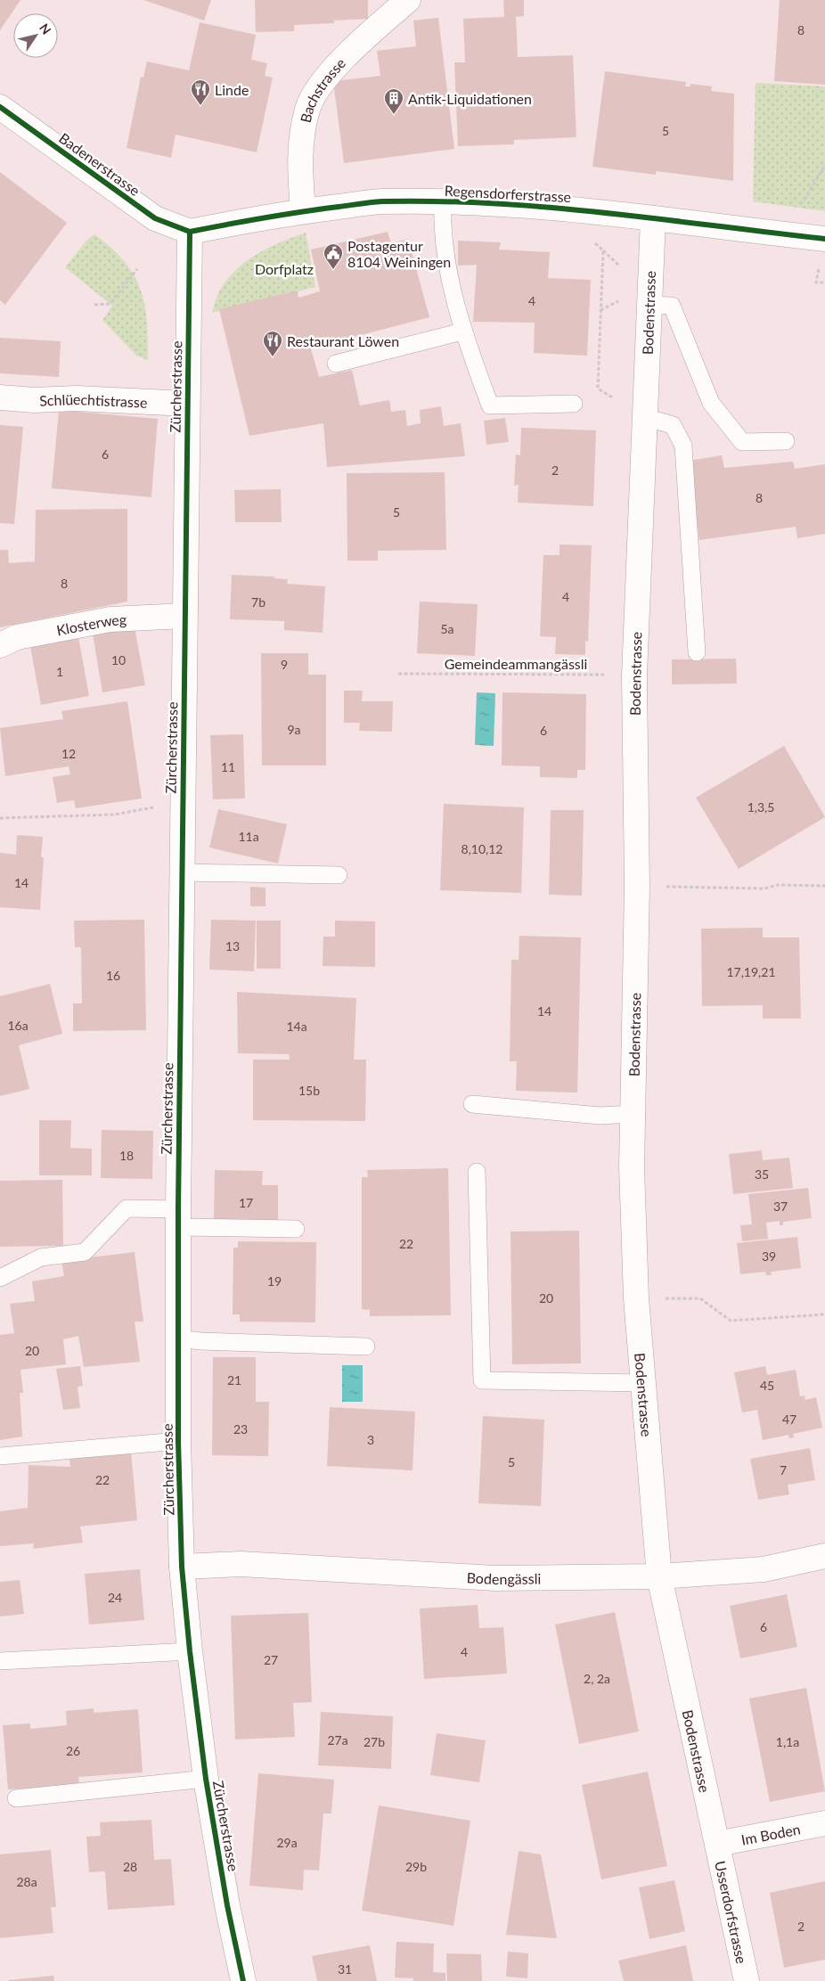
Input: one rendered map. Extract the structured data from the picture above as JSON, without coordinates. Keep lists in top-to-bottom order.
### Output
{
  "streets": {
    "street": [
      "Bachstrasse",
      "Badenerstrasse",
      "Regensdorferstrasse",
      "Bodenstrasse",
      "Zürcherstrasse",
      "Schlüechtistrasse",
      "Klosterweg",
      "Bodengässli",
      "Im Boden",
      "Usserdorfstrasse"
    ],
    "path": ["Gemeindeammangässli"]
  },
  "crossings": [
    ["Bachstrasse", "Regensdorferstrasse"],
    ["Badenerstrasse", "Regensdorferstrasse"],
    ["Badenerstrasse", "Zürcherstrasse"],
    ["Regensdorferstrasse", "Bodenstrasse"],
    ["Regensdorferstrasse", "Zürcherstrasse"],
    ["Bodenstrasse", "Gemeindeammangässli"],
    ["Bodenstrasse", "Bodengässli"],
    ["Bodenstrasse", "Im Boden"],
    ["Bodenstrasse", "Usserdorfstrasse"],
    ["Zürcherstrasse", "Schlüechtistrasse"],
    ["Zürcherstrasse", "Klosterweg"],
    ["Zürcherstrasse", "Bodengässli"],
    ["Im Boden", "Usserdorfstrasse"]
  ],
  "parks": ["Dorfplatz"],
  "places": {
    "restaurant": ["Linde", "Restaurant Löwen"],
    "building": ["Antik-Liquidationen"],
    "public building": ["Postagentur 8104 Weiningen"]
  },
  "house_numbers": [
    "8",
    "5",
    "4",
    "6",
    "2",
    "8",
    "5",
    "8",
    "4",
    "7b",
    "5a",
    "10",
    "9",
    "1",
    "9a",
    "6",
    "12",
    "11",
    "1,3,5",
    "11a",
    "8,10,12",
    "14",
    "13",
    "17,19,21",
    "16",
    "14",
    "16a",
    "14a",
    "15b",
    "18",
    "35",
    "17",
    "37",
    "22",
    "39",
    "19",
    "20",
    "20",
    "21",
    "45",
    "47",
    "23",
    "3",
    "5",
    "7",
    "22",
    "24",
    "6",
    "4",
    "27",
    "2, 2a",
    "27a",
    "27b",
    "1,1a",
    "26",
    "29a",
    "28",
    "29b",
    "28a",
    "2",
    "31"
  ],
  "north": "top right"
}
